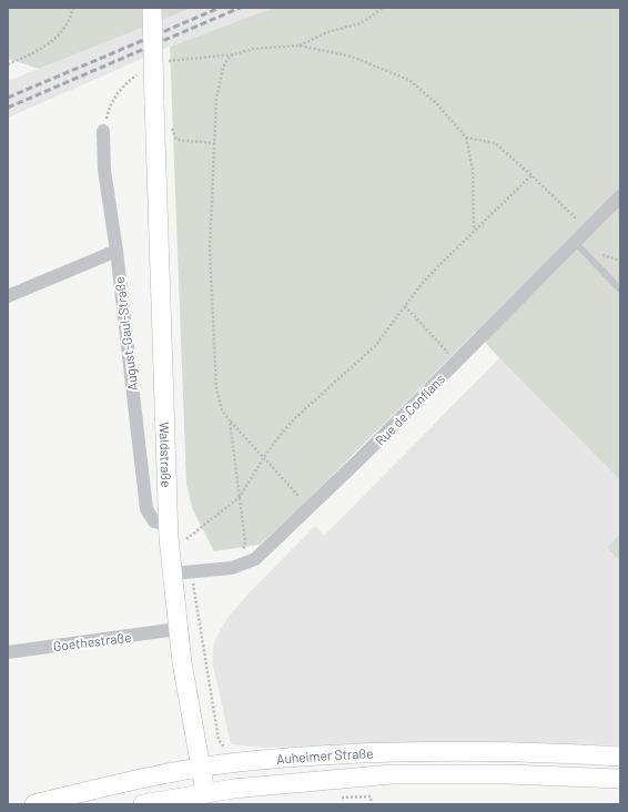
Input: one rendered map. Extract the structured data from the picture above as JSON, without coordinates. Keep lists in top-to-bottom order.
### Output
{
  "streets": {
    "main road": ["Waldstraße", "Auheimer Straße"],
    "street": ["August-Gaul-Straße", "Rue de Conflans", "Goethestraße"]
  },
  "crossings": [
    ["August-Gaul-Straße", "Waldstraße"],
    ["Rue de Conflans", "Waldstraße"],
    ["Waldstraße", "Goethestraße"],
    ["Waldstraße", "Auheimer Straße"]
  ]
}
